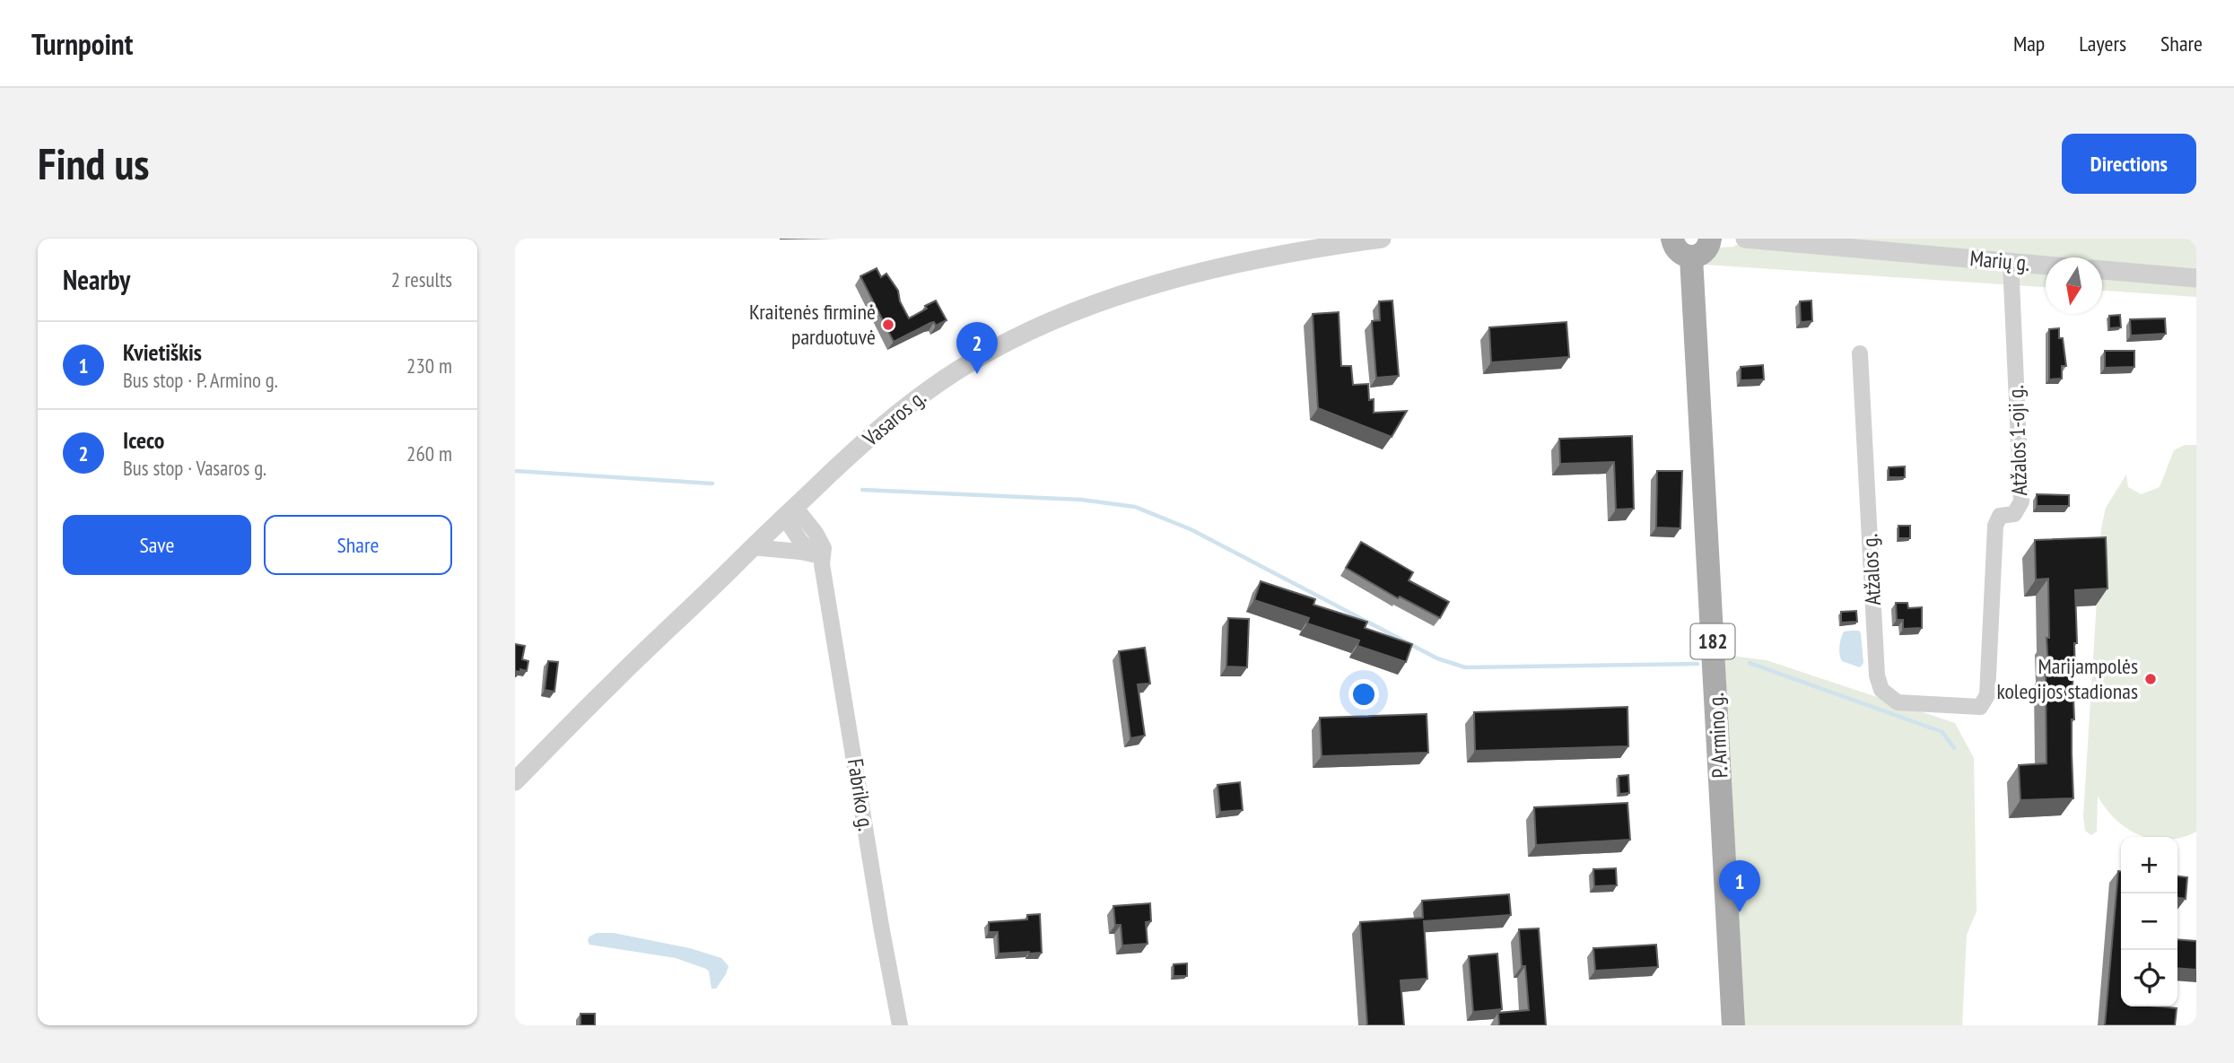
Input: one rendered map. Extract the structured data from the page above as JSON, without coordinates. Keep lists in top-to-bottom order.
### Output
{
  "streets": {
    "main road": ["182", "P. Armino g."],
    "street": [
      "Marių g.",
      "Vasaros g.",
      "Atžalos 1-oji g.",
      "Atžalos g.",
      "Fabriko g."
    ]
  },
  "crossings": [
    ["Marių g.", "Atžalos 1-oji g."],
    ["Vasaros g.", "Fabriko g."],
    ["Atžalos 1-oji g.", "Atžalos g."]
  ],
  "places": ["Kraitenės firminė parduotuvė", "Marijampolės kolegijos stadionas"],
  "north": "bottom",
  "page": {
    "header": "Turnpoint",
    "nav": ["Map", "Layers", "Share"],
    "buttons": [
      "Directions",
      ["Save", "Share"]
    ],
    "title": "Find us",
    "heading": ["Nearby", "2 results"],
    "list": [
      {
        "mark": "1",
        "name": "Kvietiškis",
        "note": "Bus stop · P. Armino g.",
        "value": "230 m"
      },
      {
        "mark": "2",
        "name": "Iceco",
        "note": "Bus stop · Vasaros g.",
        "value": "260 m"
      }
    ],
    "pins": ["2", "1"],
    "map_buttons": ["+", "−"]
  }
}
